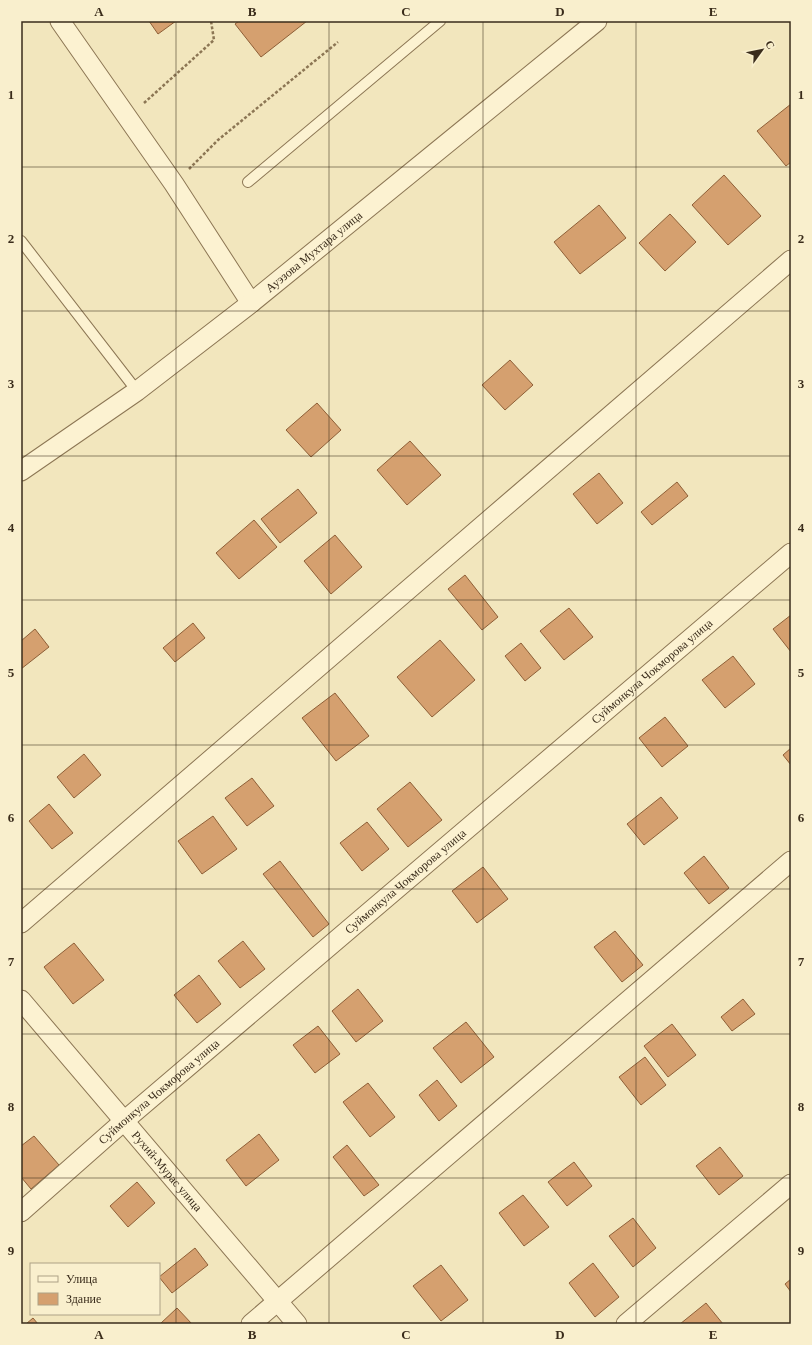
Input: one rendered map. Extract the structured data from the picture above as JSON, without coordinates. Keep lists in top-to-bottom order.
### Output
{
  "streets": {
    "street": ["Ауэзова Мухтара улица", "Суймонкула Чокморова улица", "Рухий-Мурас улица"]
  },
  "crossings": [
    ["Суймонкула Чокморова улица", "Рухий-Мурас улица"]
  ],
  "legend": ["Улица", "Здание"],
  "north": "top right",
  "grid": {
    "columns": [
      "A",
      "B",
      "C",
      "D",
      "E"
    ],
    "rows": [
      "1",
      "2",
      "3",
      "4",
      "5",
      "6",
      "7",
      "8",
      "9"
    ]
  }
}
